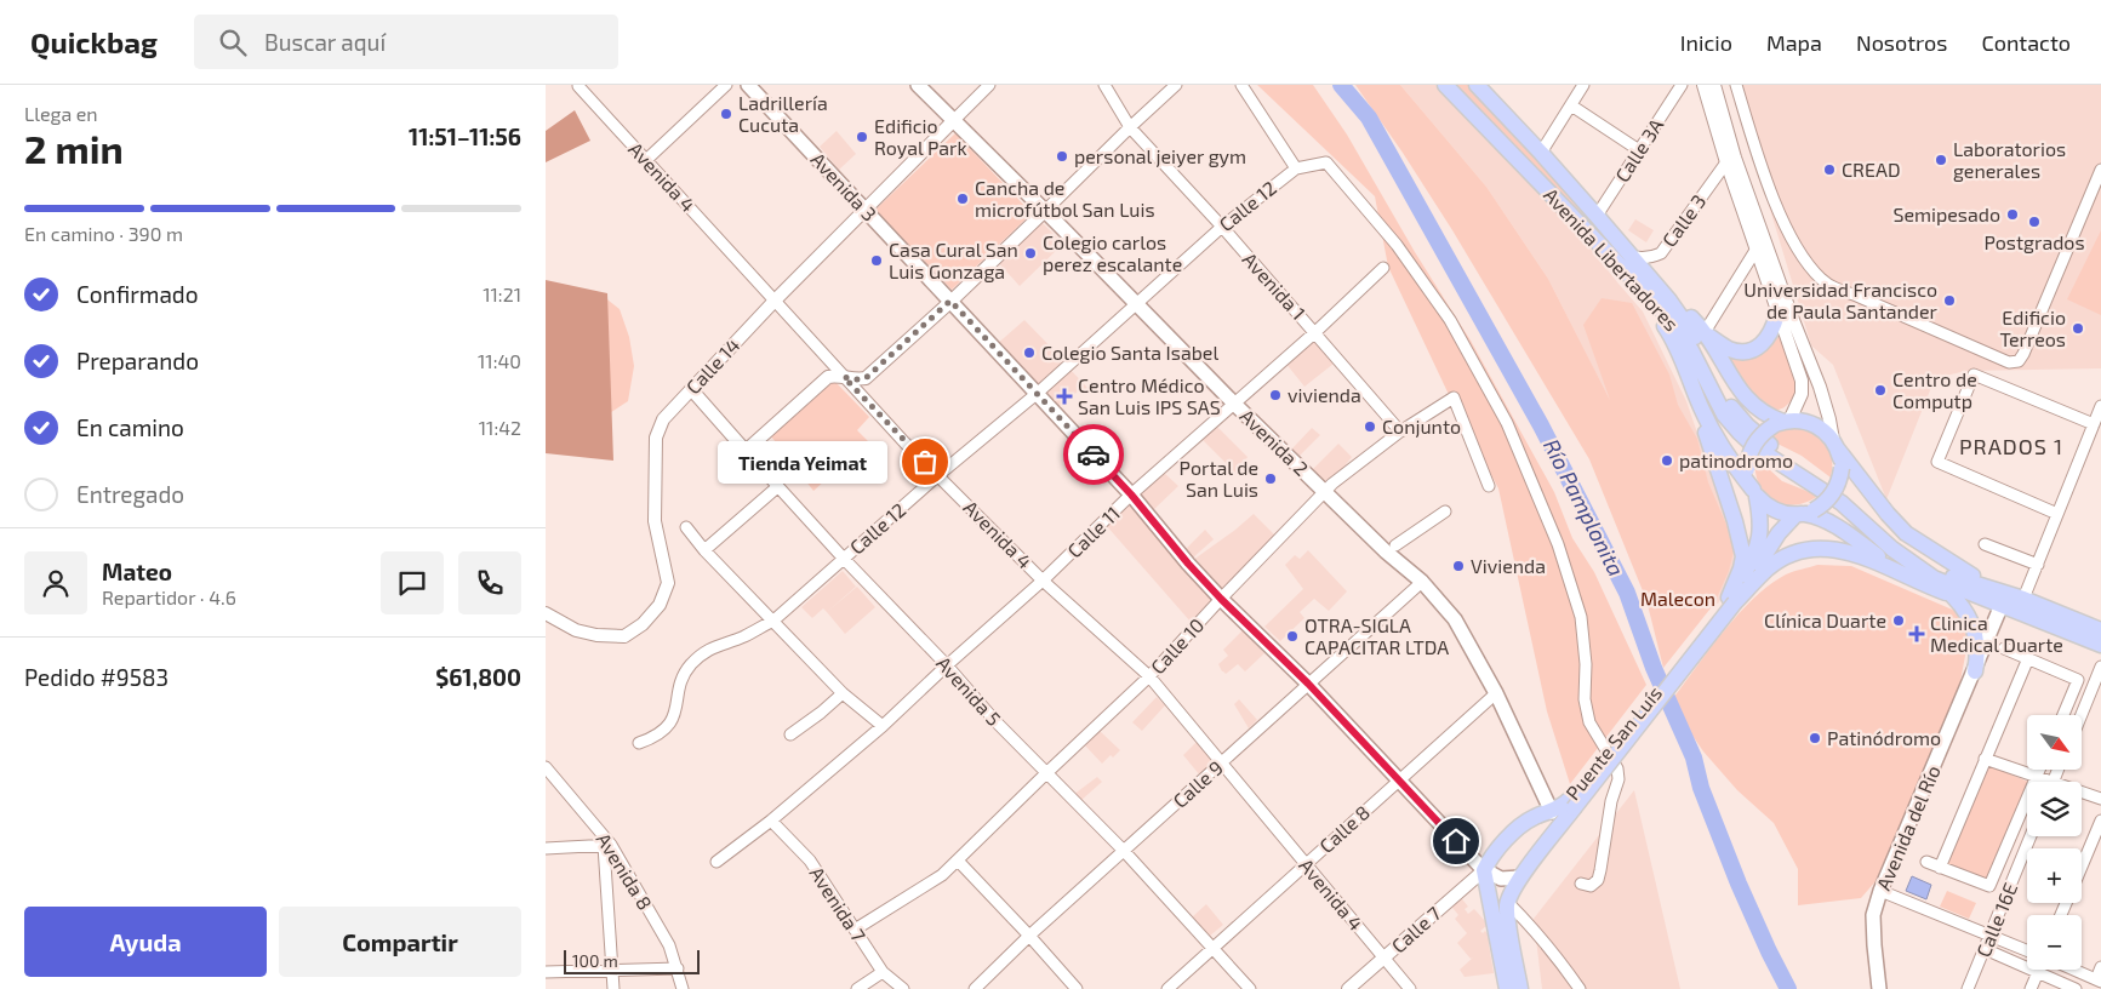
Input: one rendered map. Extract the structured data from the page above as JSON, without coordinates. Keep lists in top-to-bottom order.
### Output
{
  "streets": {
    "main road": [
      "Avenida 3",
      "Avenida Libertadores",
      "Avenida 2",
      "Puente San Luís",
      "Avenida del Río"
    ],
    "street": [
      "Calle 3A",
      "Avenida 4",
      "Calle 12",
      "Calle 3",
      "Avenida 1",
      "Calle 14",
      "Calle 11",
      "Calle 10",
      "Avenida 5",
      "Calle 9",
      "Calle 8",
      "Avenida 8",
      "Avenida 7",
      "Calle 16E",
      "Calle 7"
    ]
  },
  "crossings": [
    ["Calle 3A", "Avenida Libertadores"],
    ["Avenida 4", "Calle 12"],
    ["Avenida 4", "Calle 14"],
    ["Avenida 4", "Calle 11"],
    ["Avenida 4", "Calle 10"],
    ["Avenida 4", "Calle 9"],
    ["Avenida 4", "Calle 8"],
    ["Avenida 4", "Calle 7"],
    ["Avenida 3", "Calle 12"],
    ["Avenida 3", "Calle 14"],
    ["Avenida 3", "Calle 11"],
    ["Avenida 3", "Calle 10"],
    ["Avenida 3", "Puente San Luís"],
    ["Avenida 3", "Calle 9"],
    ["Avenida 3", "Calle 8"],
    ["Avenida 3", "Calle 7"],
    ["Calle 12", "Avenida 1"],
    ["Calle 12", "Avenida 2"],
    ["Calle 12", "Avenida 5"],
    ["Calle 3", "Avenida Libertadores"],
    ["Avenida Libertadores", "Avenida del Río"],
    ["Avenida 1", "Calle 11"],
    ["Avenida 1", "Calle 10"],
    ["Calle 14", "Avenida 2"],
    ["Calle 14", "Avenida 5"],
    ["Avenida 2", "Calle 11"],
    ["Avenida 2", "Calle 10"],
    ["Avenida 2", "Puente San Luís"],
    ["Avenida 2", "Calle 9"],
    ["Avenida 2", "Calle 8"],
    ["Calle 11", "Avenida 5"],
    ["Calle 11", "Avenida 7"],
    ["Calle 10", "Avenida 5"],
    ["Calle 10", "Avenida 7"],
    ["Avenida 5", "Calle 9"],
    ["Avenida 5", "Calle 8"],
    ["Puente San Luís", "Calle 7"]
  ],
  "districts": ["PRADOS 1"],
  "water": ["Río Pamplonita"],
  "parks": ["Malecon"],
  "places": {
    "other": [
      "Ladrillería Cucuta",
      "Edificio Royal Park",
      "personal jeiyer gym",
      "Laboratorios generales",
      "CREAD",
      "Cancha de microfútbol San Luis",
      "Semipesado",
      "Postgrados",
      "Colegio carlos perez escalante",
      "Casa Cural San Luis Gonzaga",
      "Universidad Francisco de Paula Santander",
      "Edificio Terreos",
      "Colegio Santa Isabel",
      "Centro de Computp",
      "vivienda",
      "Conjunto",
      "patinodromo",
      "Tienda Yeimat",
      "Portal de San Luis",
      "Vivienda",
      "Clínica Duarte",
      "OTRA-SIGLA CAPACITAR LTDA",
      "Patinódromo"
    ],
    "health": ["Centro Médico San Luis IPS SAS", "Clinica Medical Duarte"]
  },
  "scale_bar": "100 m",
  "north": "bottom right",
  "page": {
    "header": "Quickbag",
    "search": "Buscar aquí",
    "nav": [
      "Inicio",
      "Mapa",
      "Nosotros",
      "Contacto"
    ],
    "heading": ["2 min", "Llega en", "11:51–11:56"],
    "panel": [
      "Mateo",
      "Repartidor · 4.6",
      "Pedido #9583",
      "$61,800"
    ],
    "bar": "En camino · 390 m",
    "list": [
      ["Confirmado", "11:21"],
      ["Preparando", "11:40"],
      ["En camino", "11:42"],
      "Entregado"
    ],
    "bubble": "Tienda Yeimat",
    "map_buttons": ["+", "−"],
    "buttons": ["Ayuda", "Compartir"],
    "scale": "100 m"
  }
}
